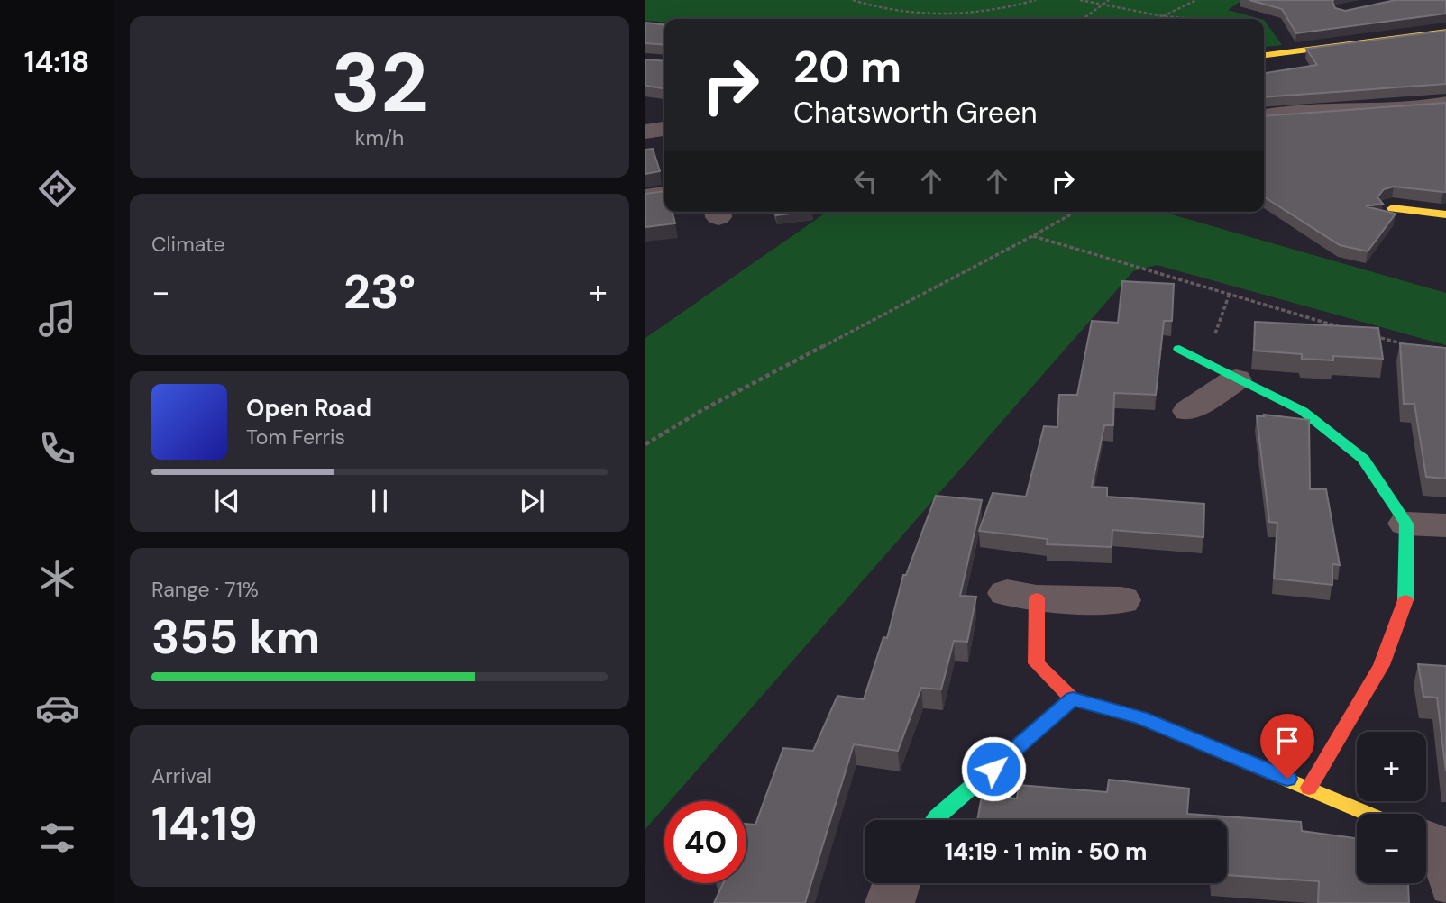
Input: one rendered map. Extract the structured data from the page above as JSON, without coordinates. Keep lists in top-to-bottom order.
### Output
{
  "page": {
    "tabs": "14:18",
    "tile": [
      ["32", "km/h"],
      "Climate",
      ["Range · 71%", "355 km"],
      ["Arrival", "14:19"]
    ],
    "turn": ["20 m", "Chatsworth Green"],
    "heat": ["−", "23°", "+"],
    "song": ["Open Road", "Tom Ferris"],
    "map_buttons": ["+", "−"],
    "limit": "40",
    "trip": "14:19 · 1 min · 50 m"
  }
}
